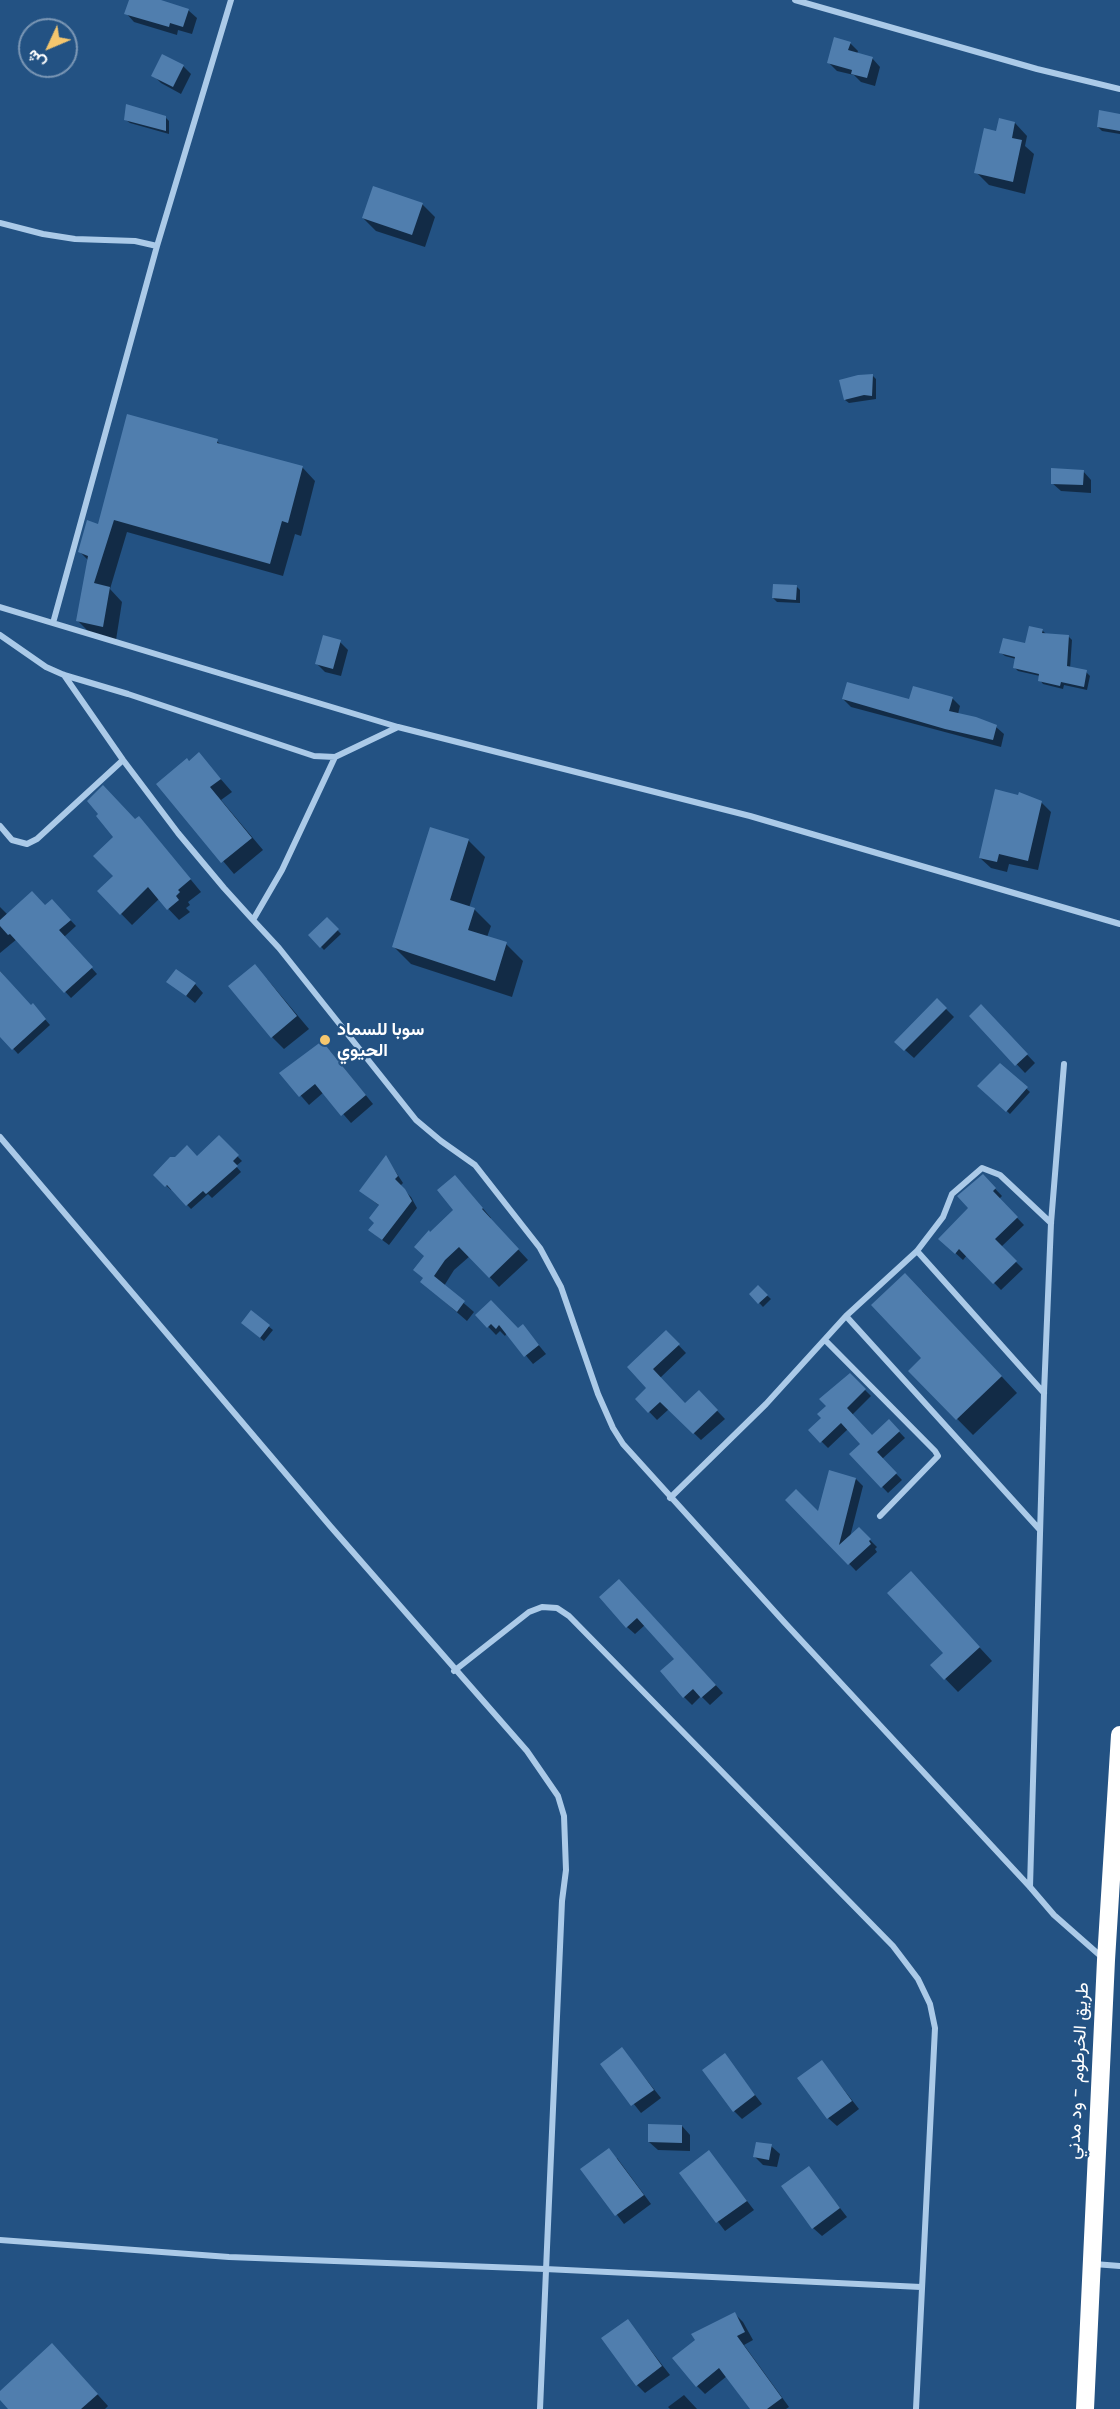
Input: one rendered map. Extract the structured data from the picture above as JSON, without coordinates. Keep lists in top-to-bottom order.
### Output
{
  "streets": {
    "highway": ["طريق الخرطوم - ود مدني"]
  },
  "places": ["سوبا للسماد الحيوي"],
  "north": "bottom left"
}
